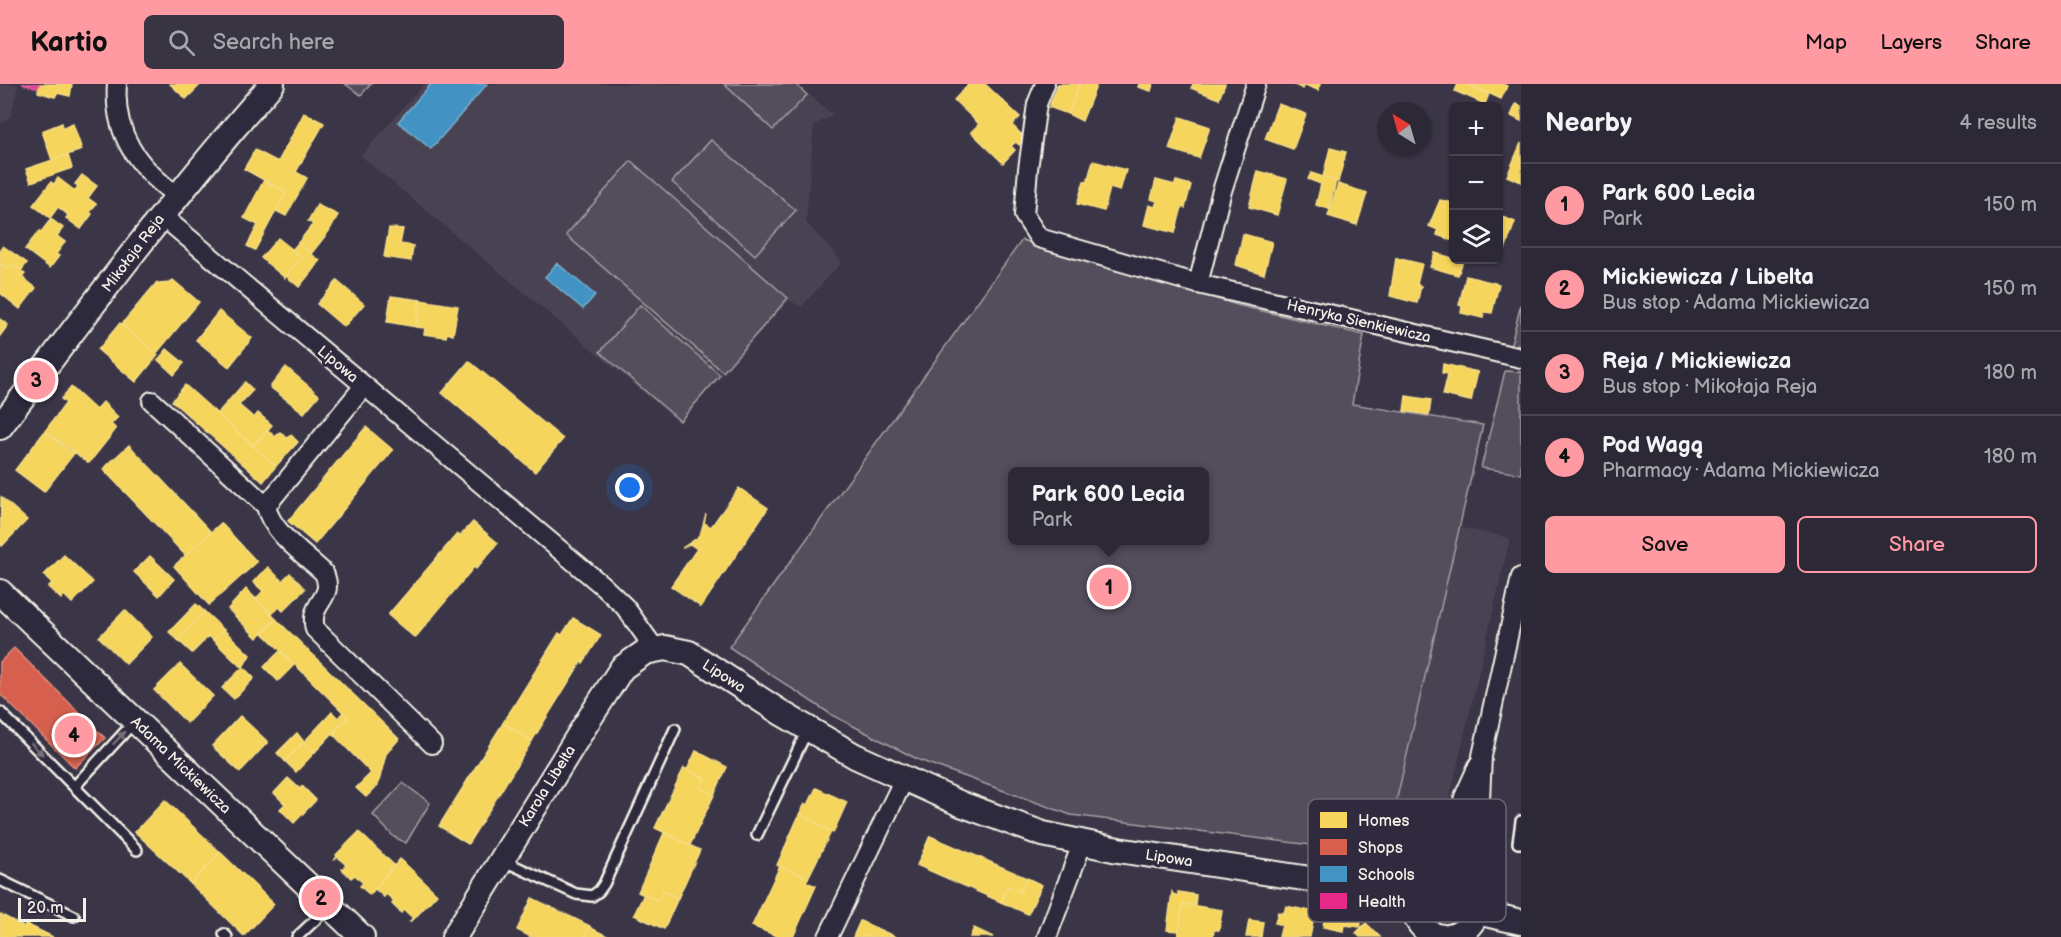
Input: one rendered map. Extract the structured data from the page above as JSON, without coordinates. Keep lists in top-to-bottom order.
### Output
{
  "streets": {
    "street": [
      "Mikołaja Reja",
      "Henryka Sienkiewicza",
      "Lipowa",
      "Adama Mickiewicza",
      "Karola Libelta"
    ]
  },
  "crossings": [
    ["Mikołaja Reja", "Lipowa"],
    ["Lipowa", "Karola Libelta"]
  ],
  "legend": [
    "Homes",
    "Shops",
    "Schools",
    "Health"
  ],
  "scale_bar": "20 m",
  "north": "top left",
  "page": {
    "header": "Kartio",
    "search": "Search here",
    "nav": ["Map", "Layers", "Share"],
    "heading": ["Nearby", "4 results"],
    "map_buttons": ["+", "−"],
    "list": [
      {
        "mark": "1",
        "name": "Park 600 Lecia",
        "note": "Park",
        "value": "150 m"
      },
      {
        "mark": "2",
        "name": "Mickiewicza / Libelta",
        "note": "Bus stop · Adama Mickiewicza",
        "value": "150 m"
      },
      {
        "mark": "3",
        "name": "Reja / Mickiewicza",
        "note": "Bus stop · Mikołaja Reja",
        "value": "180 m"
      },
      {
        "mark": "4",
        "name": "Pod Wagą",
        "note": "Pharmacy · Adama Mickiewicza",
        "value": "180 m"
      }
    ],
    "pins": [
      "3",
      "1",
      "4",
      "2"
    ],
    "popup": ["Park 600 Lecia", "Park"],
    "buttons": ["Save", "Share"],
    "scale": "20 m"
  }
}
